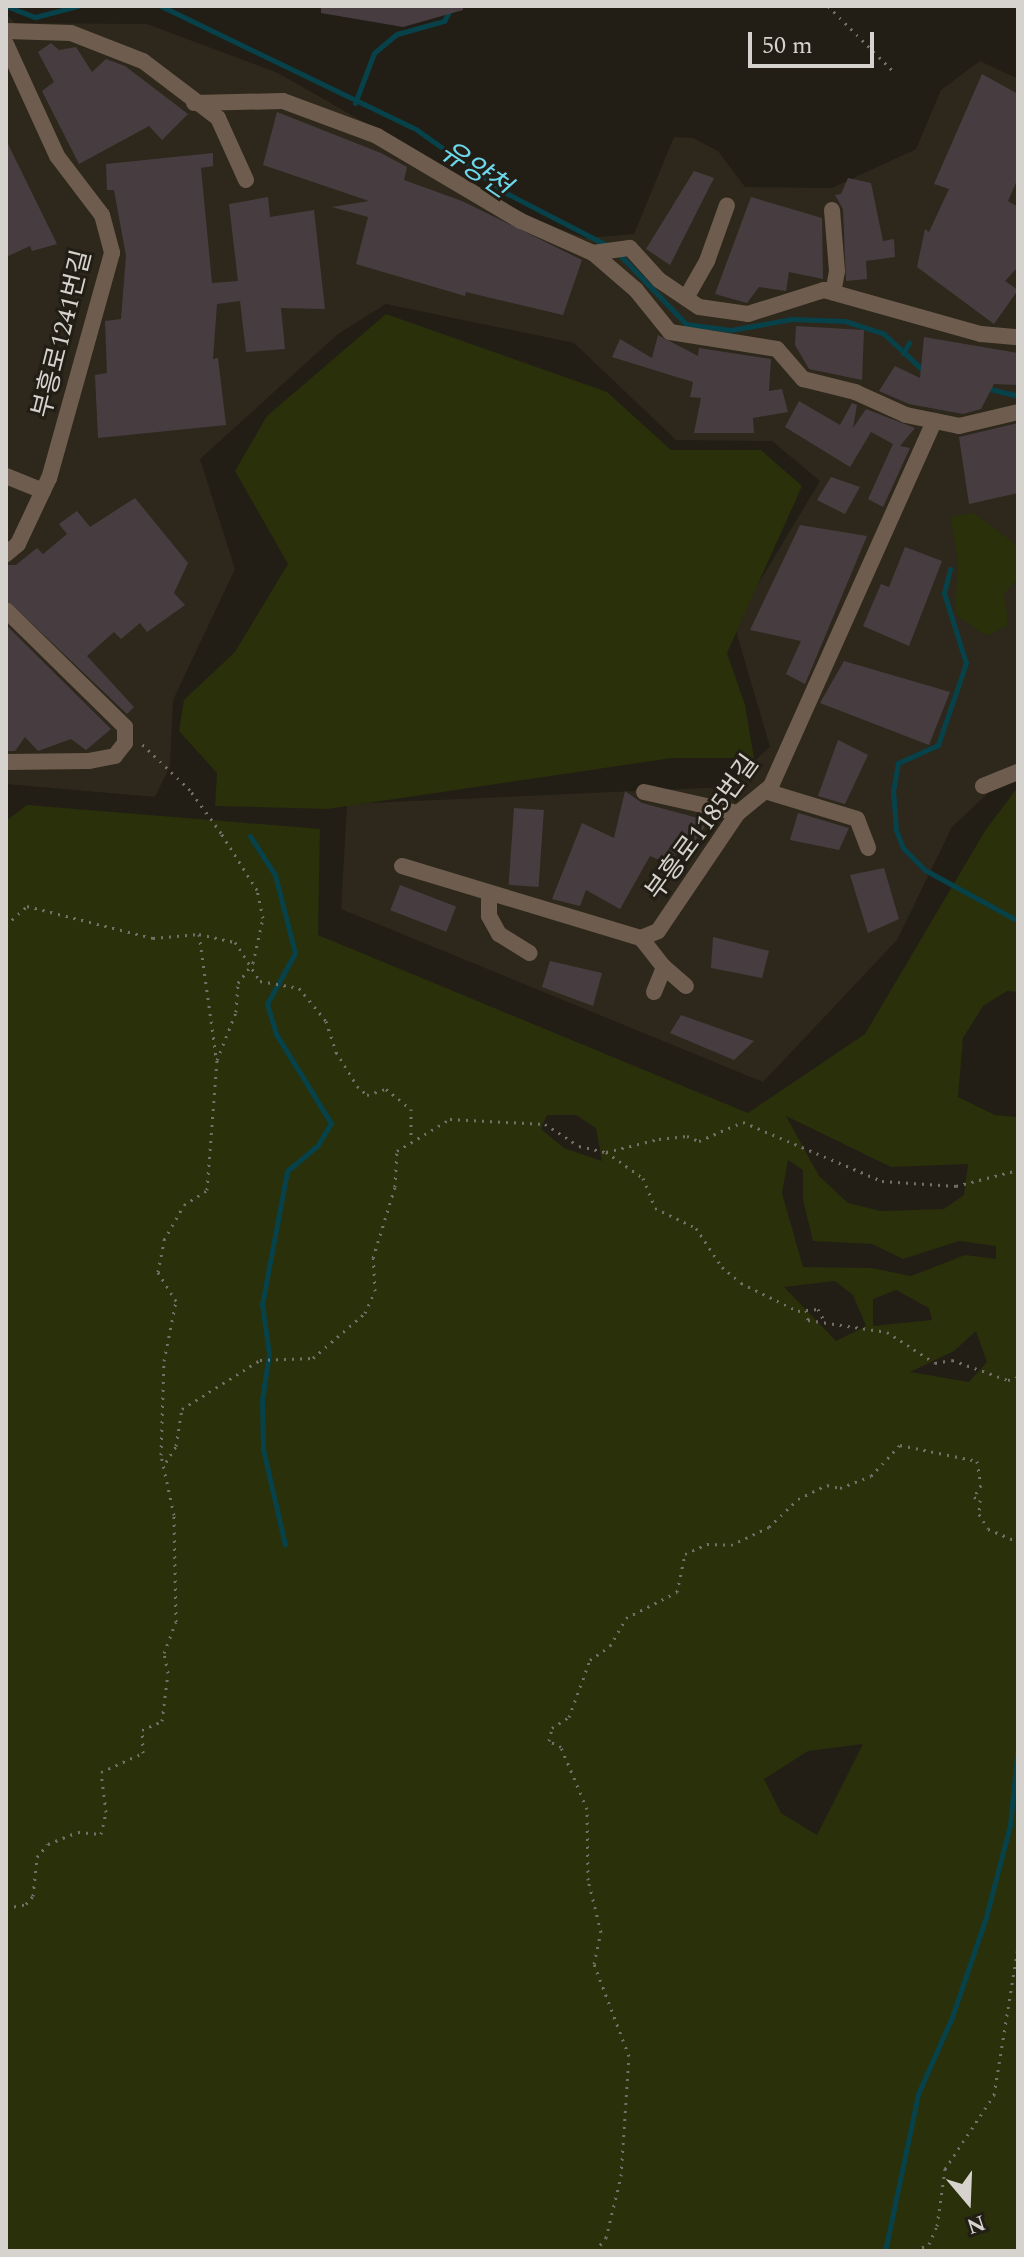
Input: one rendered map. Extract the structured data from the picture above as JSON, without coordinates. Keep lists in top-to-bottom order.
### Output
{
  "streets": {
    "lane": ["부흥로1241번길", "부흥로1185번길"]
  },
  "water": ["유양천"],
  "scale_bar": "50 m",
  "north": "bottom"
}
